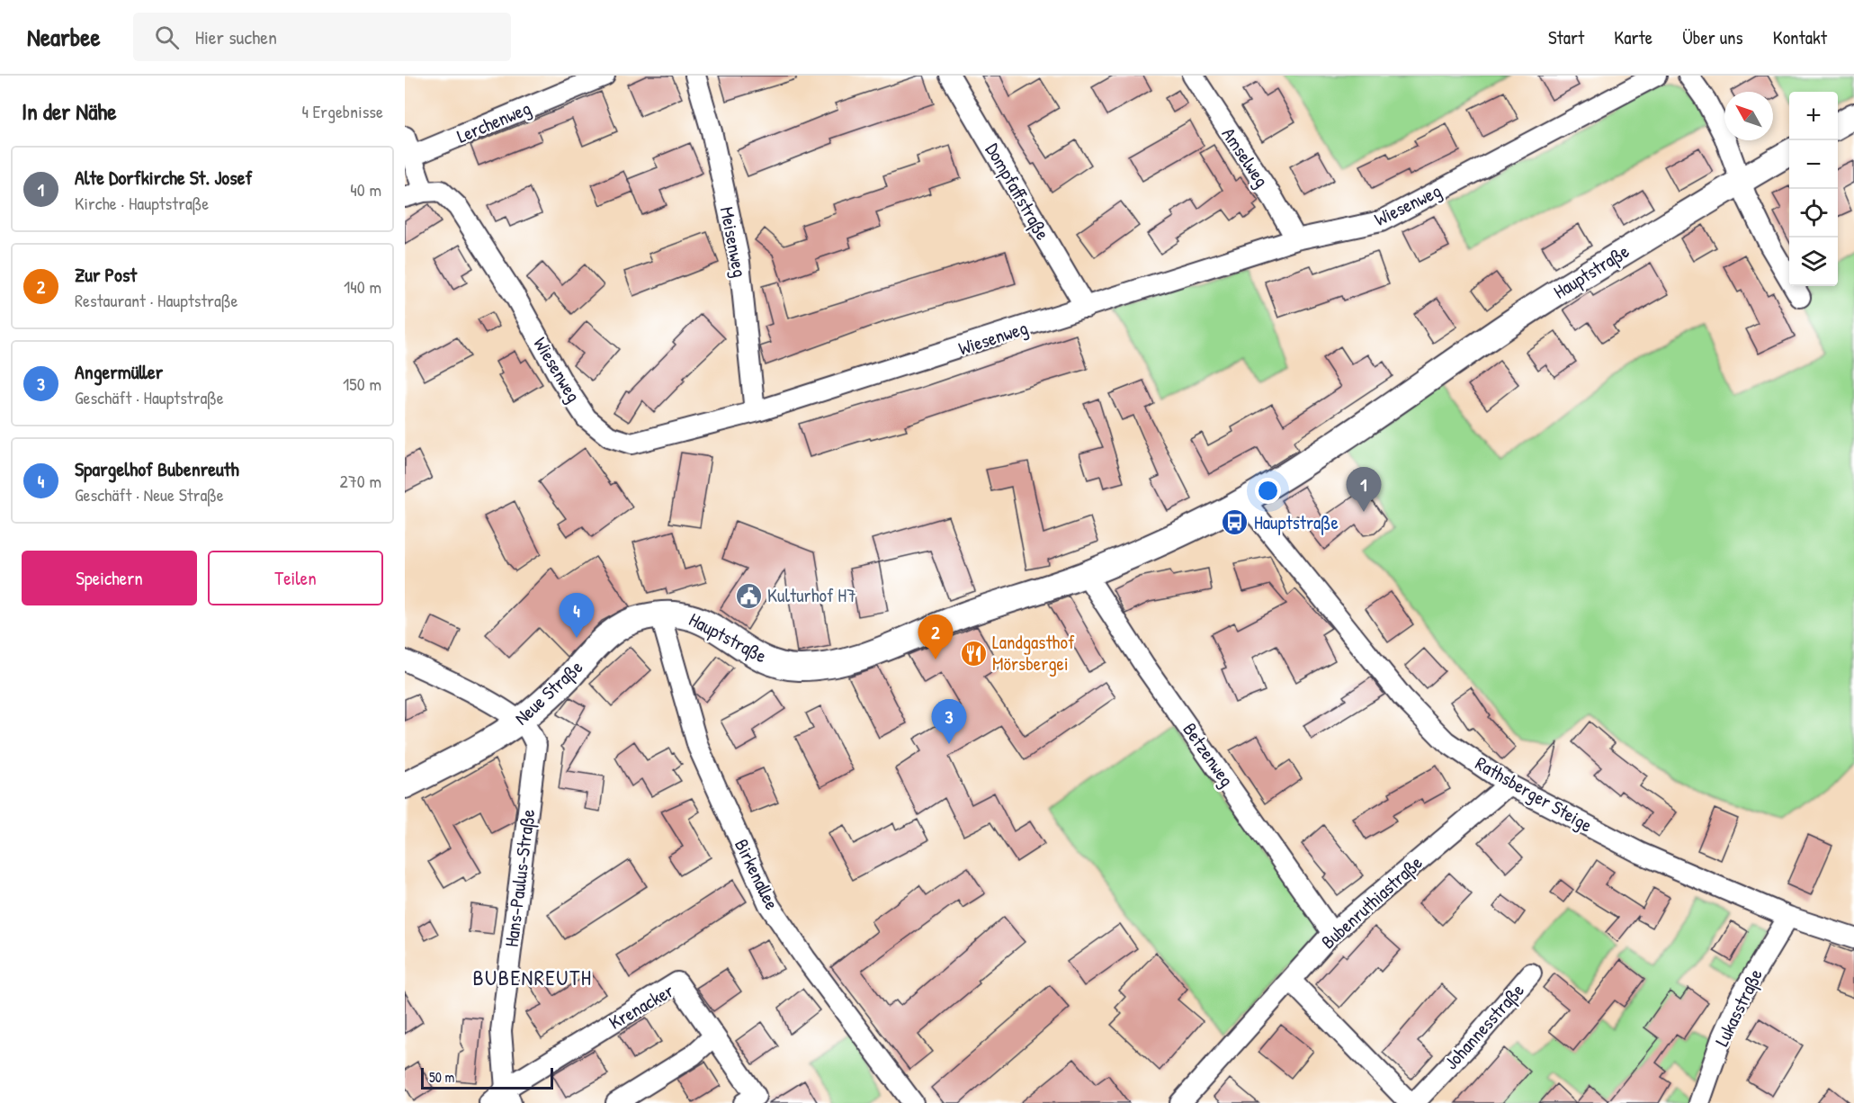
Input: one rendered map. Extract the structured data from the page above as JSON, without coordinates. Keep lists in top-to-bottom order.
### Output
{
  "streets": {
    "street": [
      "Lerchenweg",
      "Amselweg",
      "Dompfaffstraße",
      "Wiesenweg",
      "Meisenweg",
      "Hauptstraße",
      "Neue Straße",
      "Betzenweg",
      "Rathsberger Steige",
      "Birkenallee",
      "Hans-Paulus-Straße",
      "Bubenruthiastraße",
      "Krenacker",
      "Lukasstraße",
      "Johannesstraße"
    ]
  },
  "crossings": [
    ["Lerchenweg", "Wiesenweg"],
    ["Amselweg", "Wiesenweg"],
    ["Dompfaffstraße", "Wiesenweg"],
    ["Wiesenweg", "Meisenweg"],
    ["Hauptstraße", "Neue Straße"],
    ["Hauptstraße", "Betzenweg"],
    ["Hauptstraße", "Rathsberger Steige"],
    ["Hauptstraße", "Birkenallee"],
    ["Neue Straße", "Birkenallee"],
    ["Neue Straße", "Hans-Paulus-Straße"],
    ["Betzenweg", "Bubenruthiastraße"],
    ["Rathsberger Steige", "Bubenruthiastraße"],
    ["Rathsberger Steige", "Lukasstraße"],
    ["Hans-Paulus-Straße", "Krenacker"]
  ],
  "districts": ["BUBENREUTH"],
  "places": {
    "bus stop": ["Hauptstraße"],
    "public building": ["Kulturhof H7"],
    "restaurant": ["Landgasthof Mörsbergei"]
  },
  "scale_bar": "50 m",
  "north": "top left",
  "page": {
    "header": "Nearbee",
    "search": "Hier suchen",
    "nav": [
      "Start",
      "Karte",
      "Über uns",
      "Kontakt"
    ],
    "heading": ["In der Nähe", "4 Ergebnisse"],
    "map_buttons": ["+", "−"],
    "list": [
      {
        "mark": "1",
        "name": "Alte Dorfkirche St. Josef",
        "note": "Kirche · Hauptstraße",
        "value": "40 m"
      },
      {
        "mark": "2",
        "name": "Zur Post",
        "note": "Restaurant · Hauptstraße",
        "value": "140 m"
      },
      {
        "mark": "3",
        "name": "Angermüller",
        "note": "Geschäft · Hauptstraße",
        "value": "150 m"
      },
      {
        "mark": "4",
        "name": "Spargelhof Bubenreuth",
        "note": "Geschäft · Neue Straße",
        "value": "270 m"
      }
    ],
    "pins": [
      "1",
      "4",
      "2",
      "3"
    ],
    "buttons": ["Speichern", "Teilen"],
    "scale": "50 m"
  }
}
